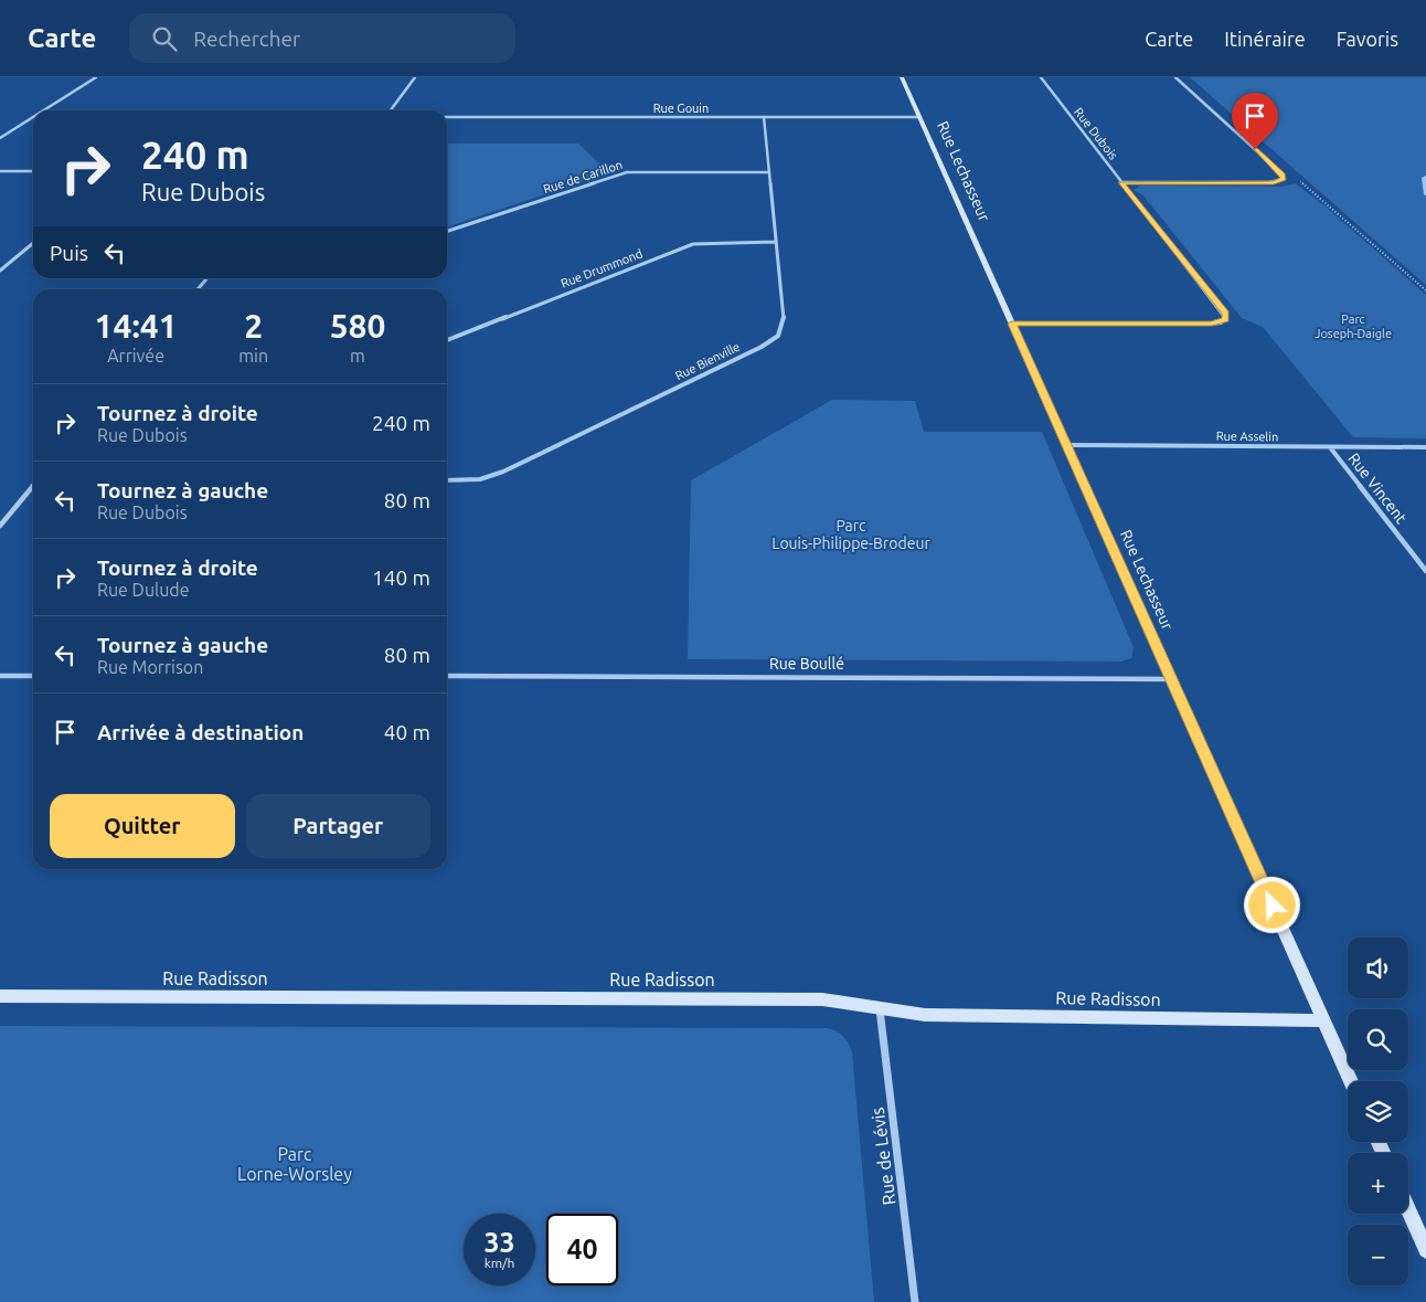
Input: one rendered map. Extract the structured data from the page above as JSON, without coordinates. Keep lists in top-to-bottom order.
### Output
{
  "streets": {
    "street": [
      "Rue Gouin",
      "Rue Dubois",
      "Rue Lechasseur",
      "Rue de Carillon",
      "Rue Drummond",
      "Rue Bienville",
      "Rue Asselin",
      "Rue Vincent",
      "Rue Boullé",
      "Rue Radisson",
      "Rue de Lévis"
    ]
  },
  "crossings": [
    ["Rue Gouin", "Rue Lechasseur"],
    ["Rue Gouin", "Rue Bienville"],
    ["Rue Dubois", "Rue Lechasseur"],
    ["Rue Lechasseur", "Rue Asselin"],
    ["Rue Lechasseur", "Rue Boullé"],
    ["Rue Lechasseur", "Rue Radisson"],
    ["Rue de Carillon", "Rue Bienville"],
    ["Rue Drummond", "Rue Bienville"],
    ["Rue Asselin", "Rue Vincent"],
    ["Rue Radisson", "Rue de Lévis"]
  ],
  "parks": ["Parc Joseph-Daigle", "Parc Louis-Philippe-Brodeur", "Parc Lorne-Worsley"],
  "page": {
    "header": "Carte",
    "search": "Rechercher",
    "nav": ["Carte", "Itinéraire", "Favoris"],
    "turn": ["240 m", "Rue Dubois"],
    "then": "Puis",
    "eta": [
      "14:41",
      "Arrivée",
      "2",
      "min",
      "580",
      "m"
    ],
    "list": [
      {
        "name": "Tournez à droite",
        "note": "Rue Dubois",
        "value": "240 m"
      },
      {
        "name": "Tournez à gauche",
        "note": "Rue Dubois",
        "value": "80 m"
      },
      {
        "name": "Tournez à droite",
        "note": "Rue Dulude",
        "value": "140 m"
      },
      {
        "name": "Tournez à gauche",
        "note": "Rue Morrison",
        "value": "80 m"
      },
      {
        "name": "Arrivée à destination",
        "value": "40 m"
      }
    ],
    "buttons": ["Quitter", "Partager"],
    "map_buttons": ["+", "−"],
    "speed": "33 km/h",
    "limit": "40"
  }
}
